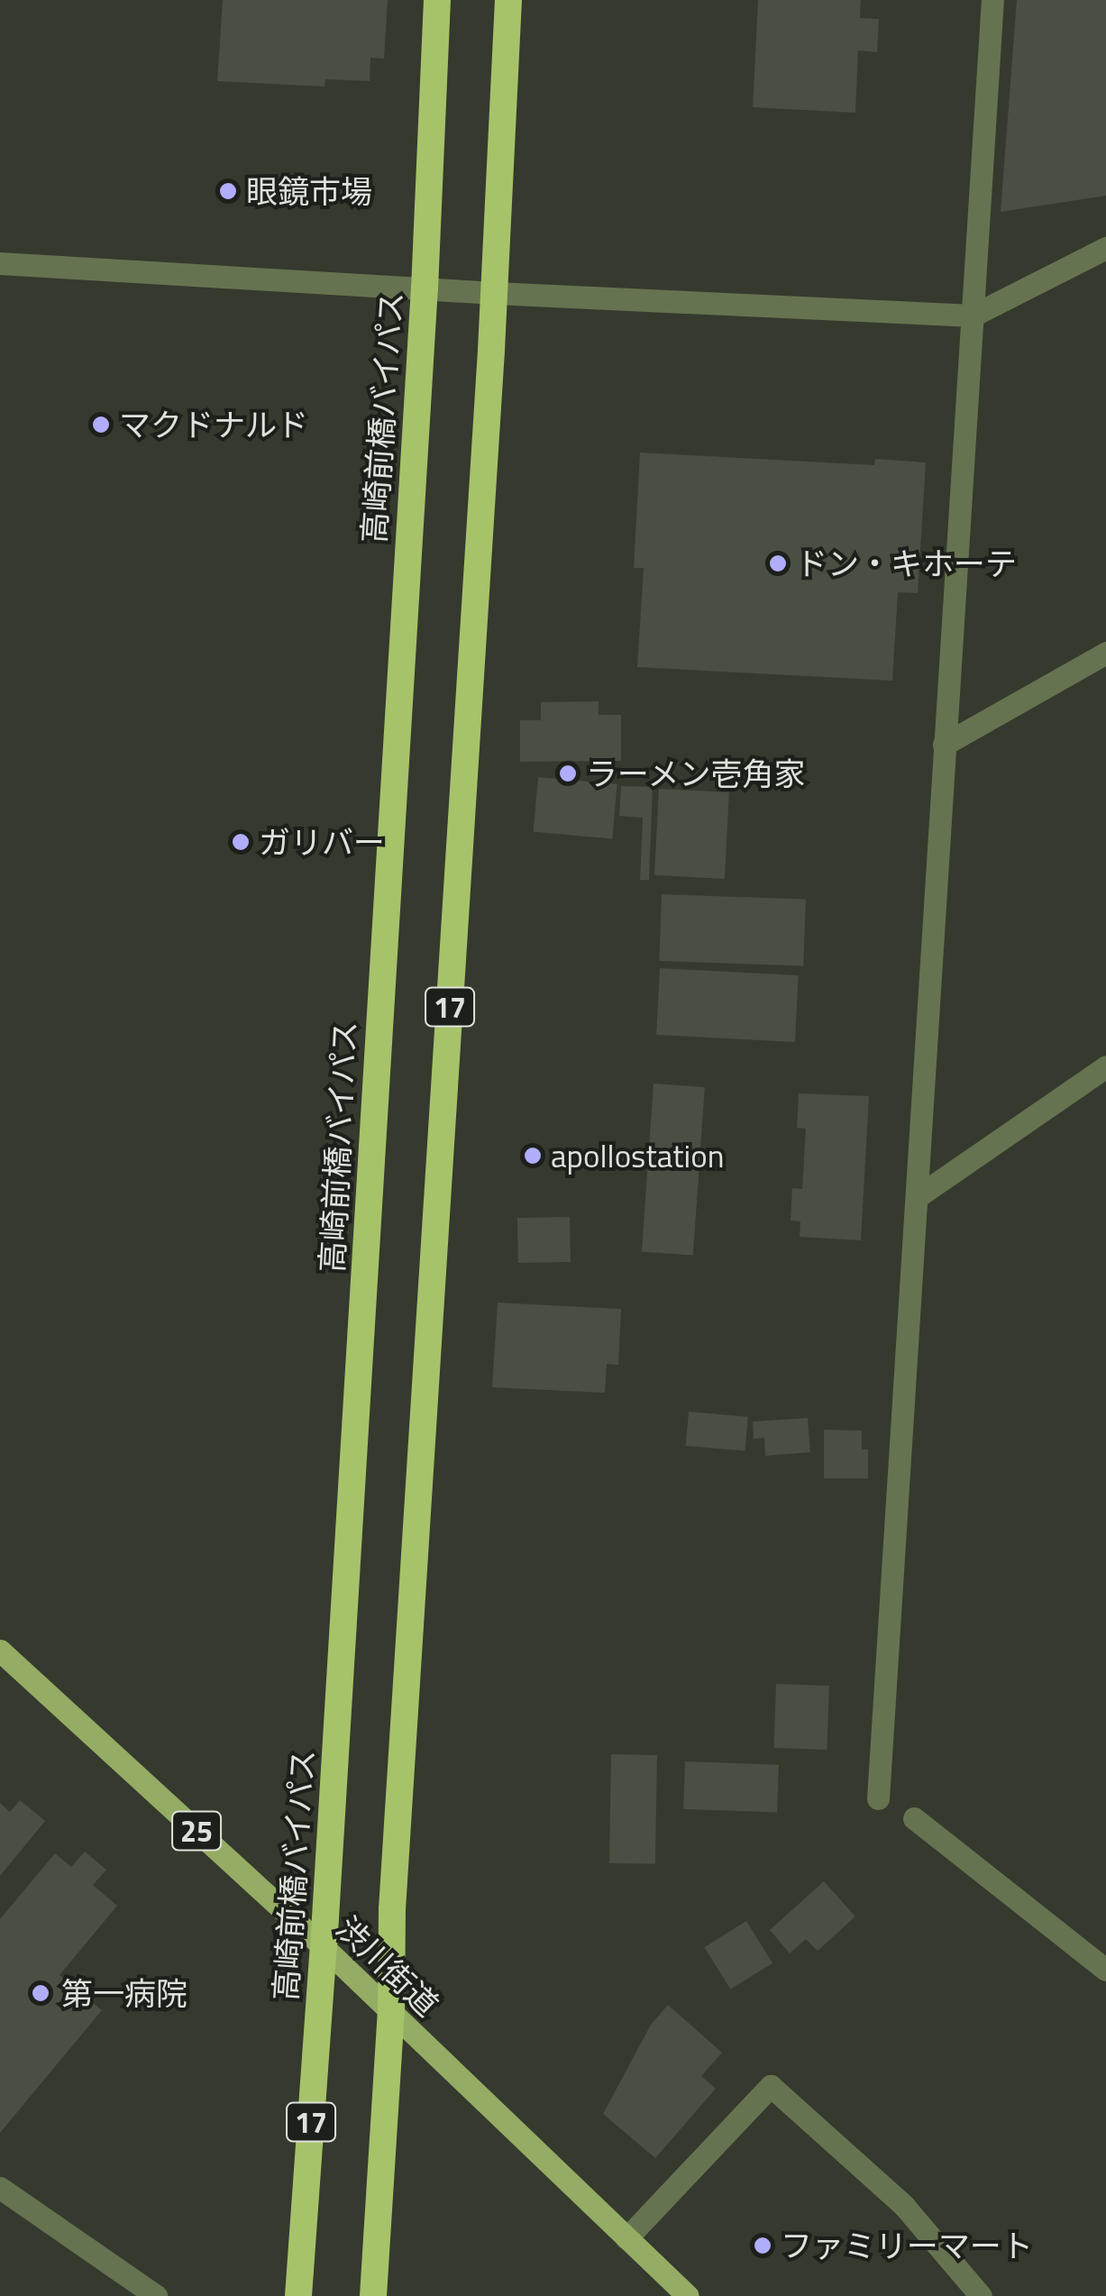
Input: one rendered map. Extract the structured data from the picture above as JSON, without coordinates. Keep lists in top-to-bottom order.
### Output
{
  "streets": {
    "highway": ["高崎前橋バイパス", "17"],
    "main road": ["25", "渋川街道"]
  },
  "crossings": [
    ["高崎前橋バイパス", "渋川街道"],
    ["17", "渋川街道"]
  ],
  "places": [
    "眼鏡市場",
    "マクドナルド",
    "ドン・キホーテ",
    "ラーメン壱角家",
    "ガリバー",
    "apollostation",
    "第一病院",
    "ファミリーマート"
  ]
}
